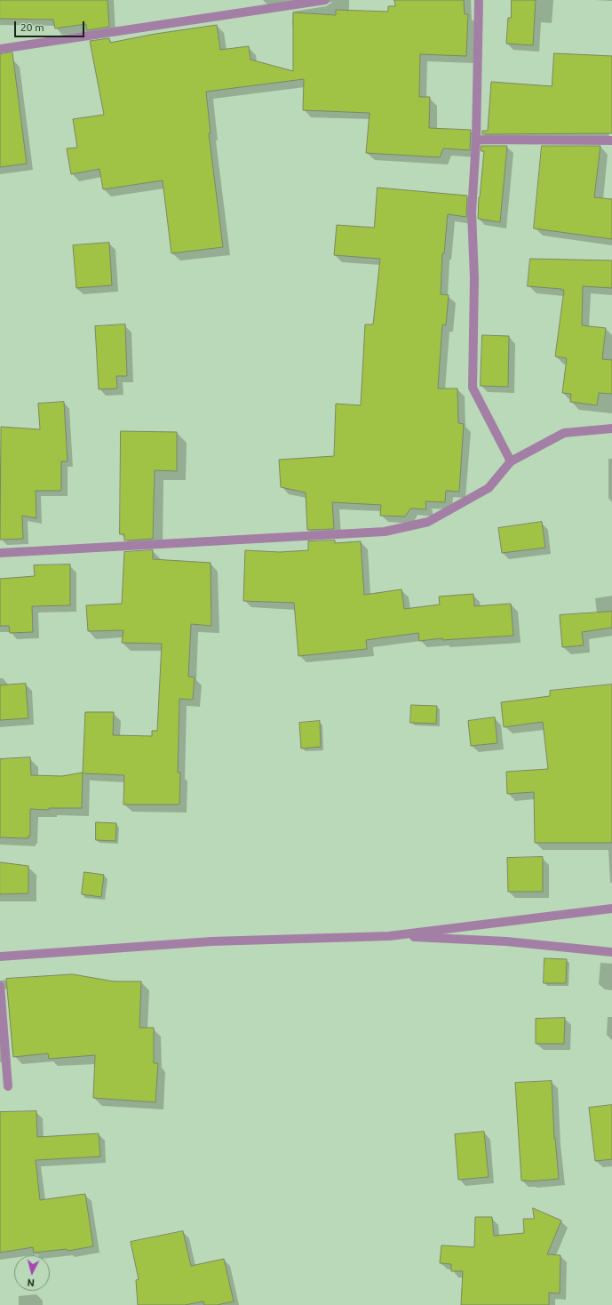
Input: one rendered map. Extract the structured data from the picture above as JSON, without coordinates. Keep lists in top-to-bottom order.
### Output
{
  "scale_bar": "20 m",
  "north": "bottom"
}
